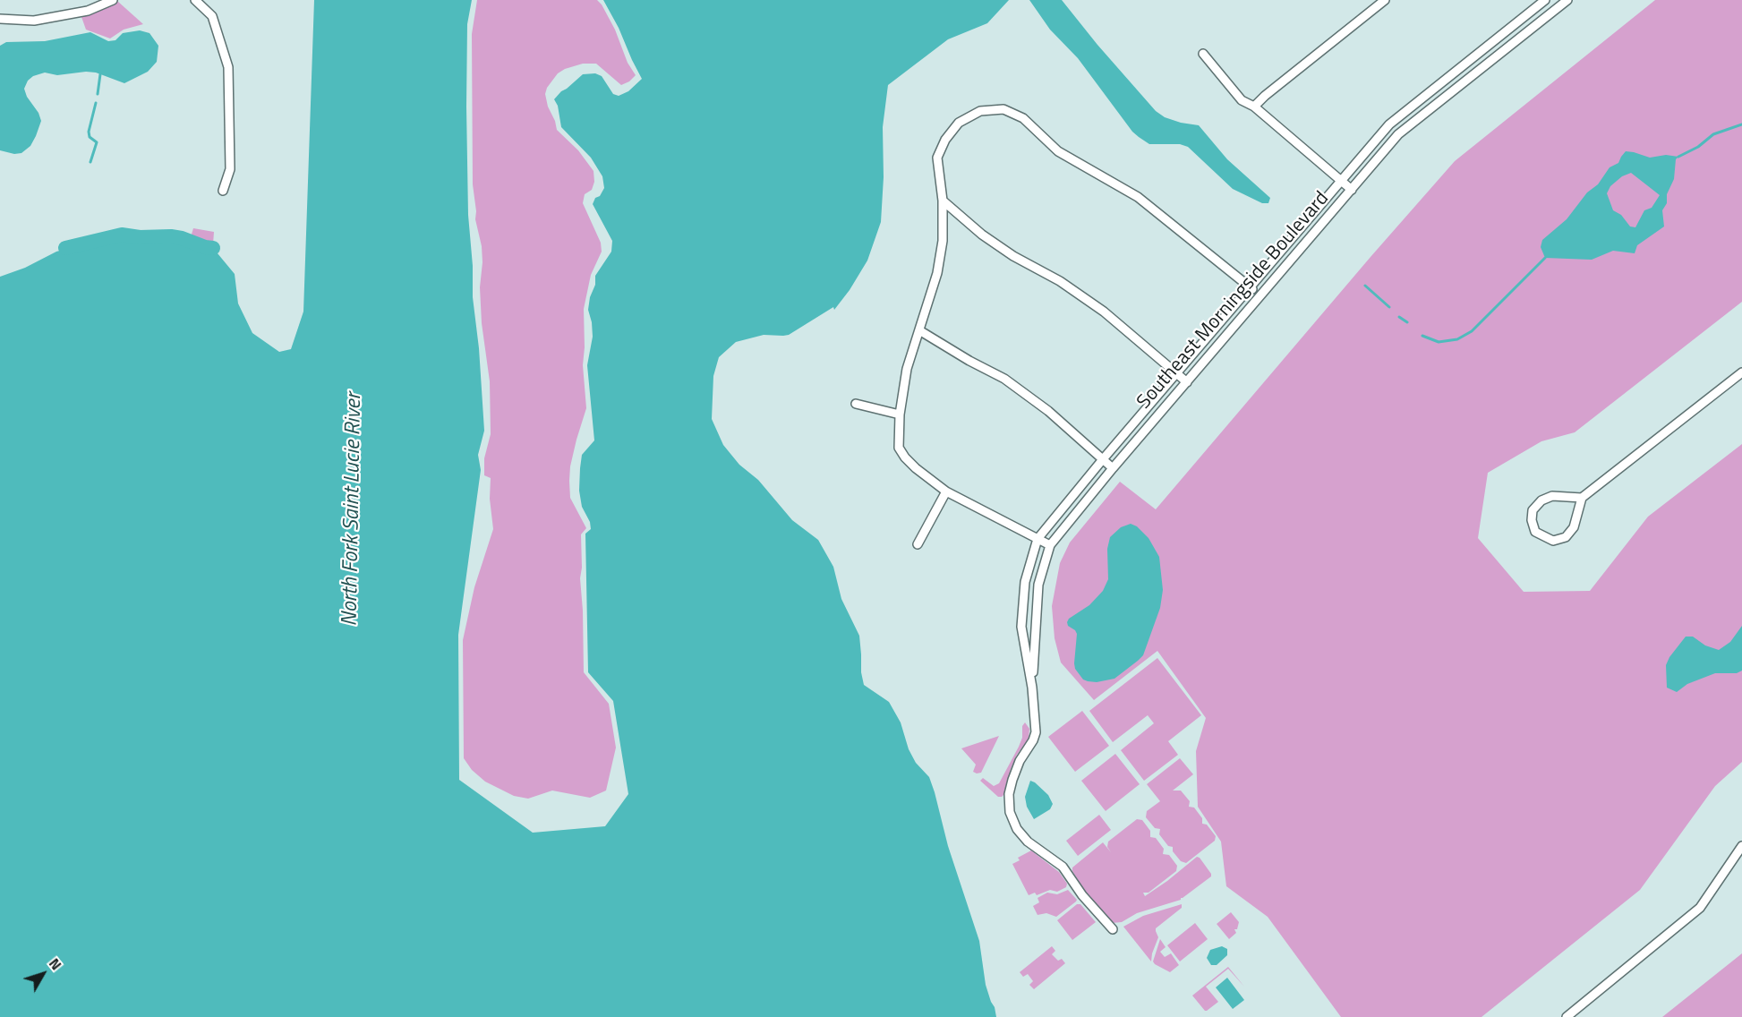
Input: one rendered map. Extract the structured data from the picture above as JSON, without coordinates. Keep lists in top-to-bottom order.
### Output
{
  "streets": {
    "street": ["Southeast Morningside Boulevard"]
  },
  "water": ["North Fork Saint Lucie River"],
  "north": "top right"
}
